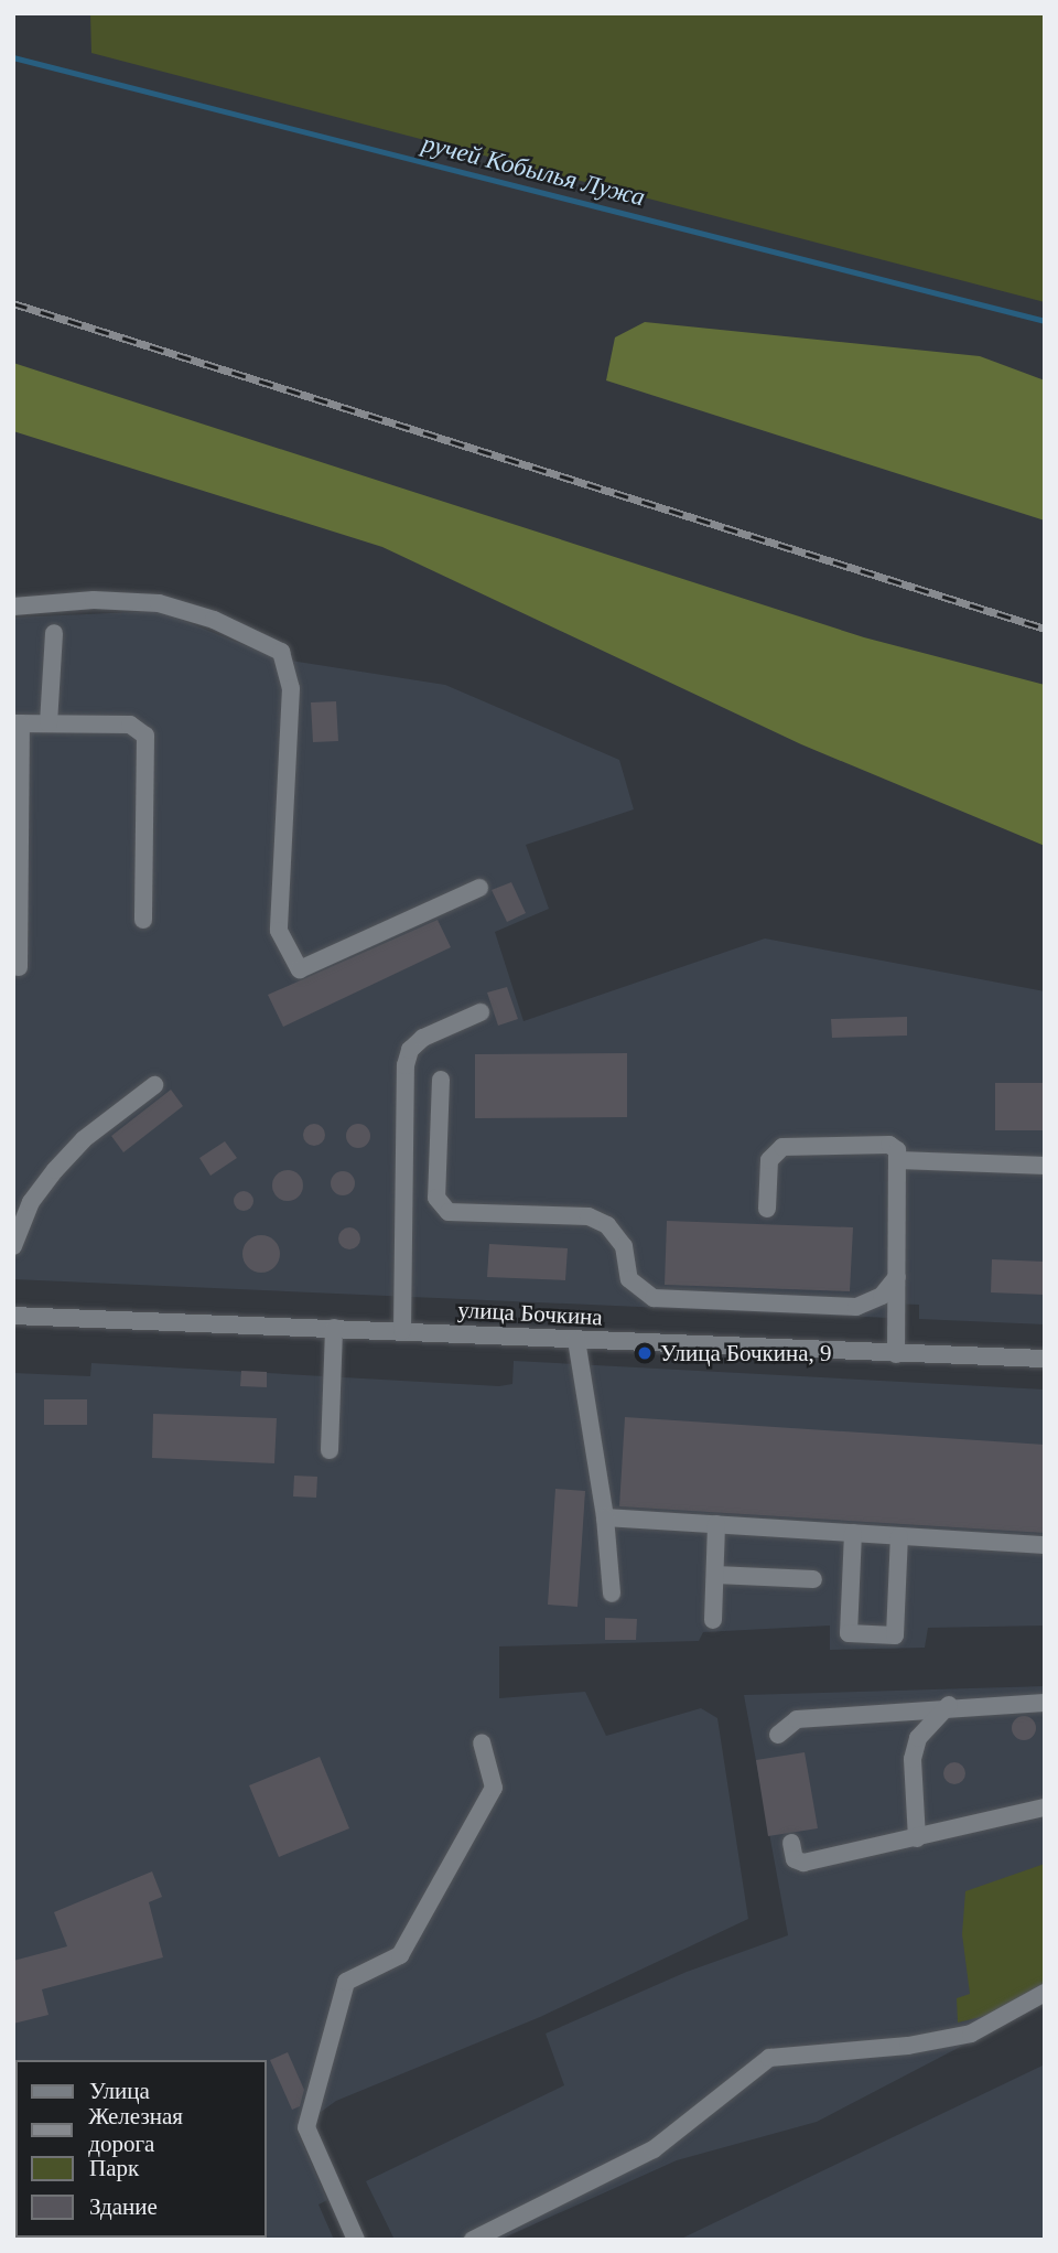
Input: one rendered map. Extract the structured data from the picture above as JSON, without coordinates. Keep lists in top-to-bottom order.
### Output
{
  "streets": {
    "street": ["улица Бочкина"]
  },
  "water": ["ручей Кобылья Лужа"],
  "places": ["Улица Бочкина, 9"],
  "legend": [
    "Улица",
    "Железная дорога",
    "Парк",
    "Здание"
  ]
}
